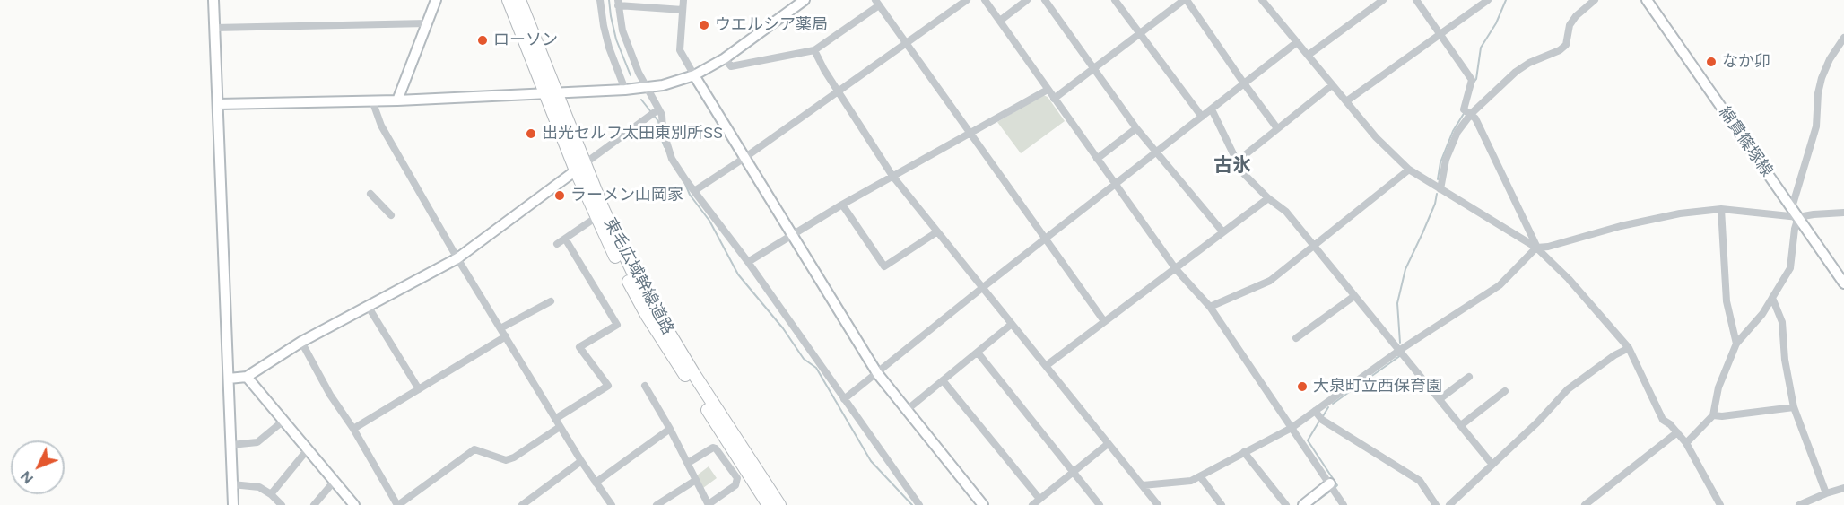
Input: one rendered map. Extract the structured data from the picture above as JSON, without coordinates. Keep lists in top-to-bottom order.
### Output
{
  "streets": {
    "highway": ["東毛広域幹線道路"],
    "street": ["綿貫篠塚線"]
  },
  "districts": ["古氷"],
  "places": [
    "ウエルシア薬局",
    "ローソン",
    "なか卯",
    "出光セルフ太田東別所SS",
    "ラーメン山岡家",
    "大泉町立西保育園"
  ],
  "north": "bottom left"
}
